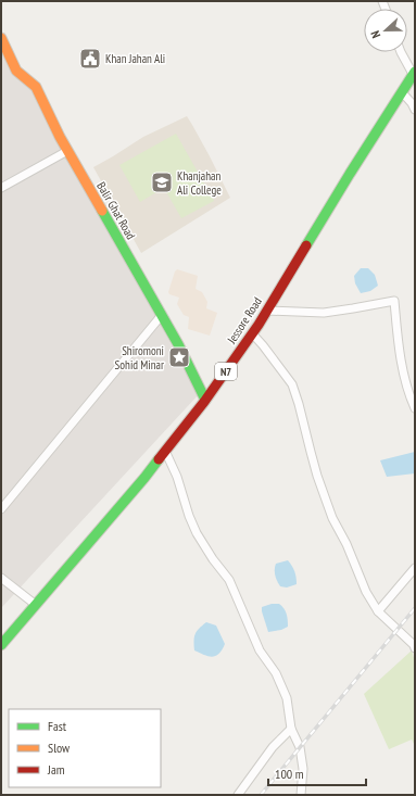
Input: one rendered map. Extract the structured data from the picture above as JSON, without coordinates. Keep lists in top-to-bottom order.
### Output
{
  "streets": {
    "main road": ["Balir Ghat Road", "Jessore Road", "N7"]
  },
  "crossings": [
    ["Balir Ghat Road", "Jessore Road"]
  ],
  "places": {
    "public building": ["Khan Jahan Ali"],
    "school or university": ["Khanjahan Ali College"],
    "place": ["Shiromoni Sohid Minar"]
  },
  "legend": ["Fast", "Slow", "Jam"],
  "scale_bar": "100 m",
  "north": "left"
}
